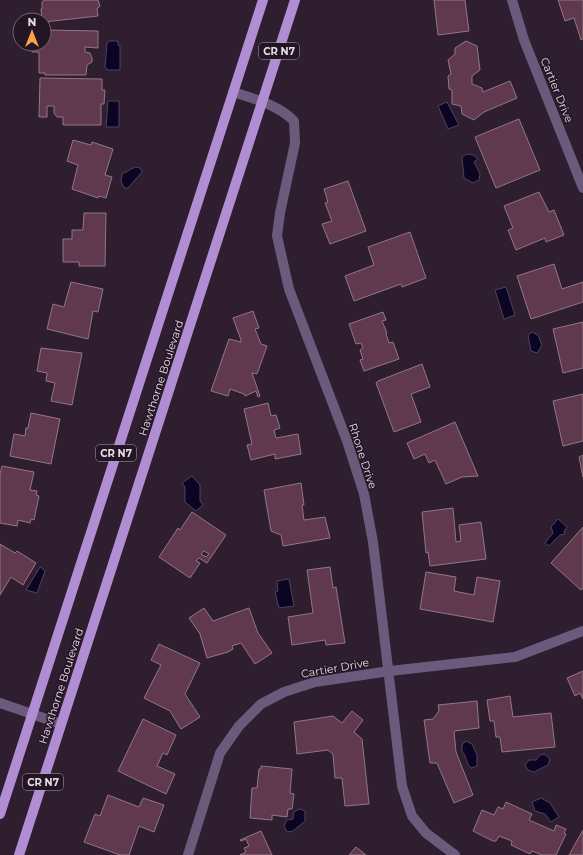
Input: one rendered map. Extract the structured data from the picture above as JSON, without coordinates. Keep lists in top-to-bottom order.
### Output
{
  "streets": {
    "main road": ["CR N7", "Hawthorne Boulevard"],
    "street": ["Cartier Drive", "Rhone Drive"]
  },
  "crossings": [
    ["Cartier Drive", "Rhone Drive"],
    ["Hawthorne Boulevard", "Rhone Drive"]
  ],
  "north": "top"
}
